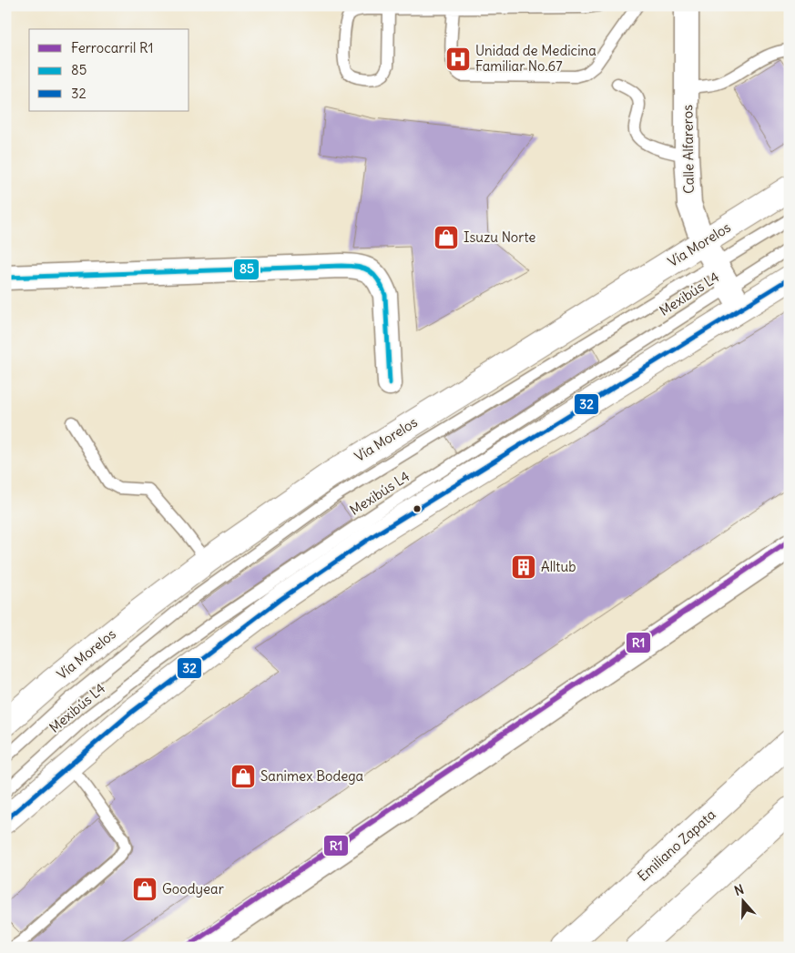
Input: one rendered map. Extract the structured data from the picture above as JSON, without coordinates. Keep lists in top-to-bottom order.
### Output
{
  "streets": {
    "main road": ["Vía Morelos", "Emiliano Zapata"],
    "street": ["Calle Alfareros"],
    "lane": ["Mexibús L4"]
  },
  "crossings": [
    ["Calle Alfareros", "Vía Morelos"],
    ["Calle Alfareros", "Mexibús L4"]
  ],
  "places": {
    "hospital": ["Unidad de Medicina Familiar No.67"],
    "shop": ["Isuzu Norte", "Sanimex Bodega", "Goodyear"],
    "building": ["Alltub"]
  },
  "lines": ["transit line 85", "transit line 32", "rail line R1"],
  "legend": ["Ferrocarril R1", "85", "32"],
  "north": "top"
}
